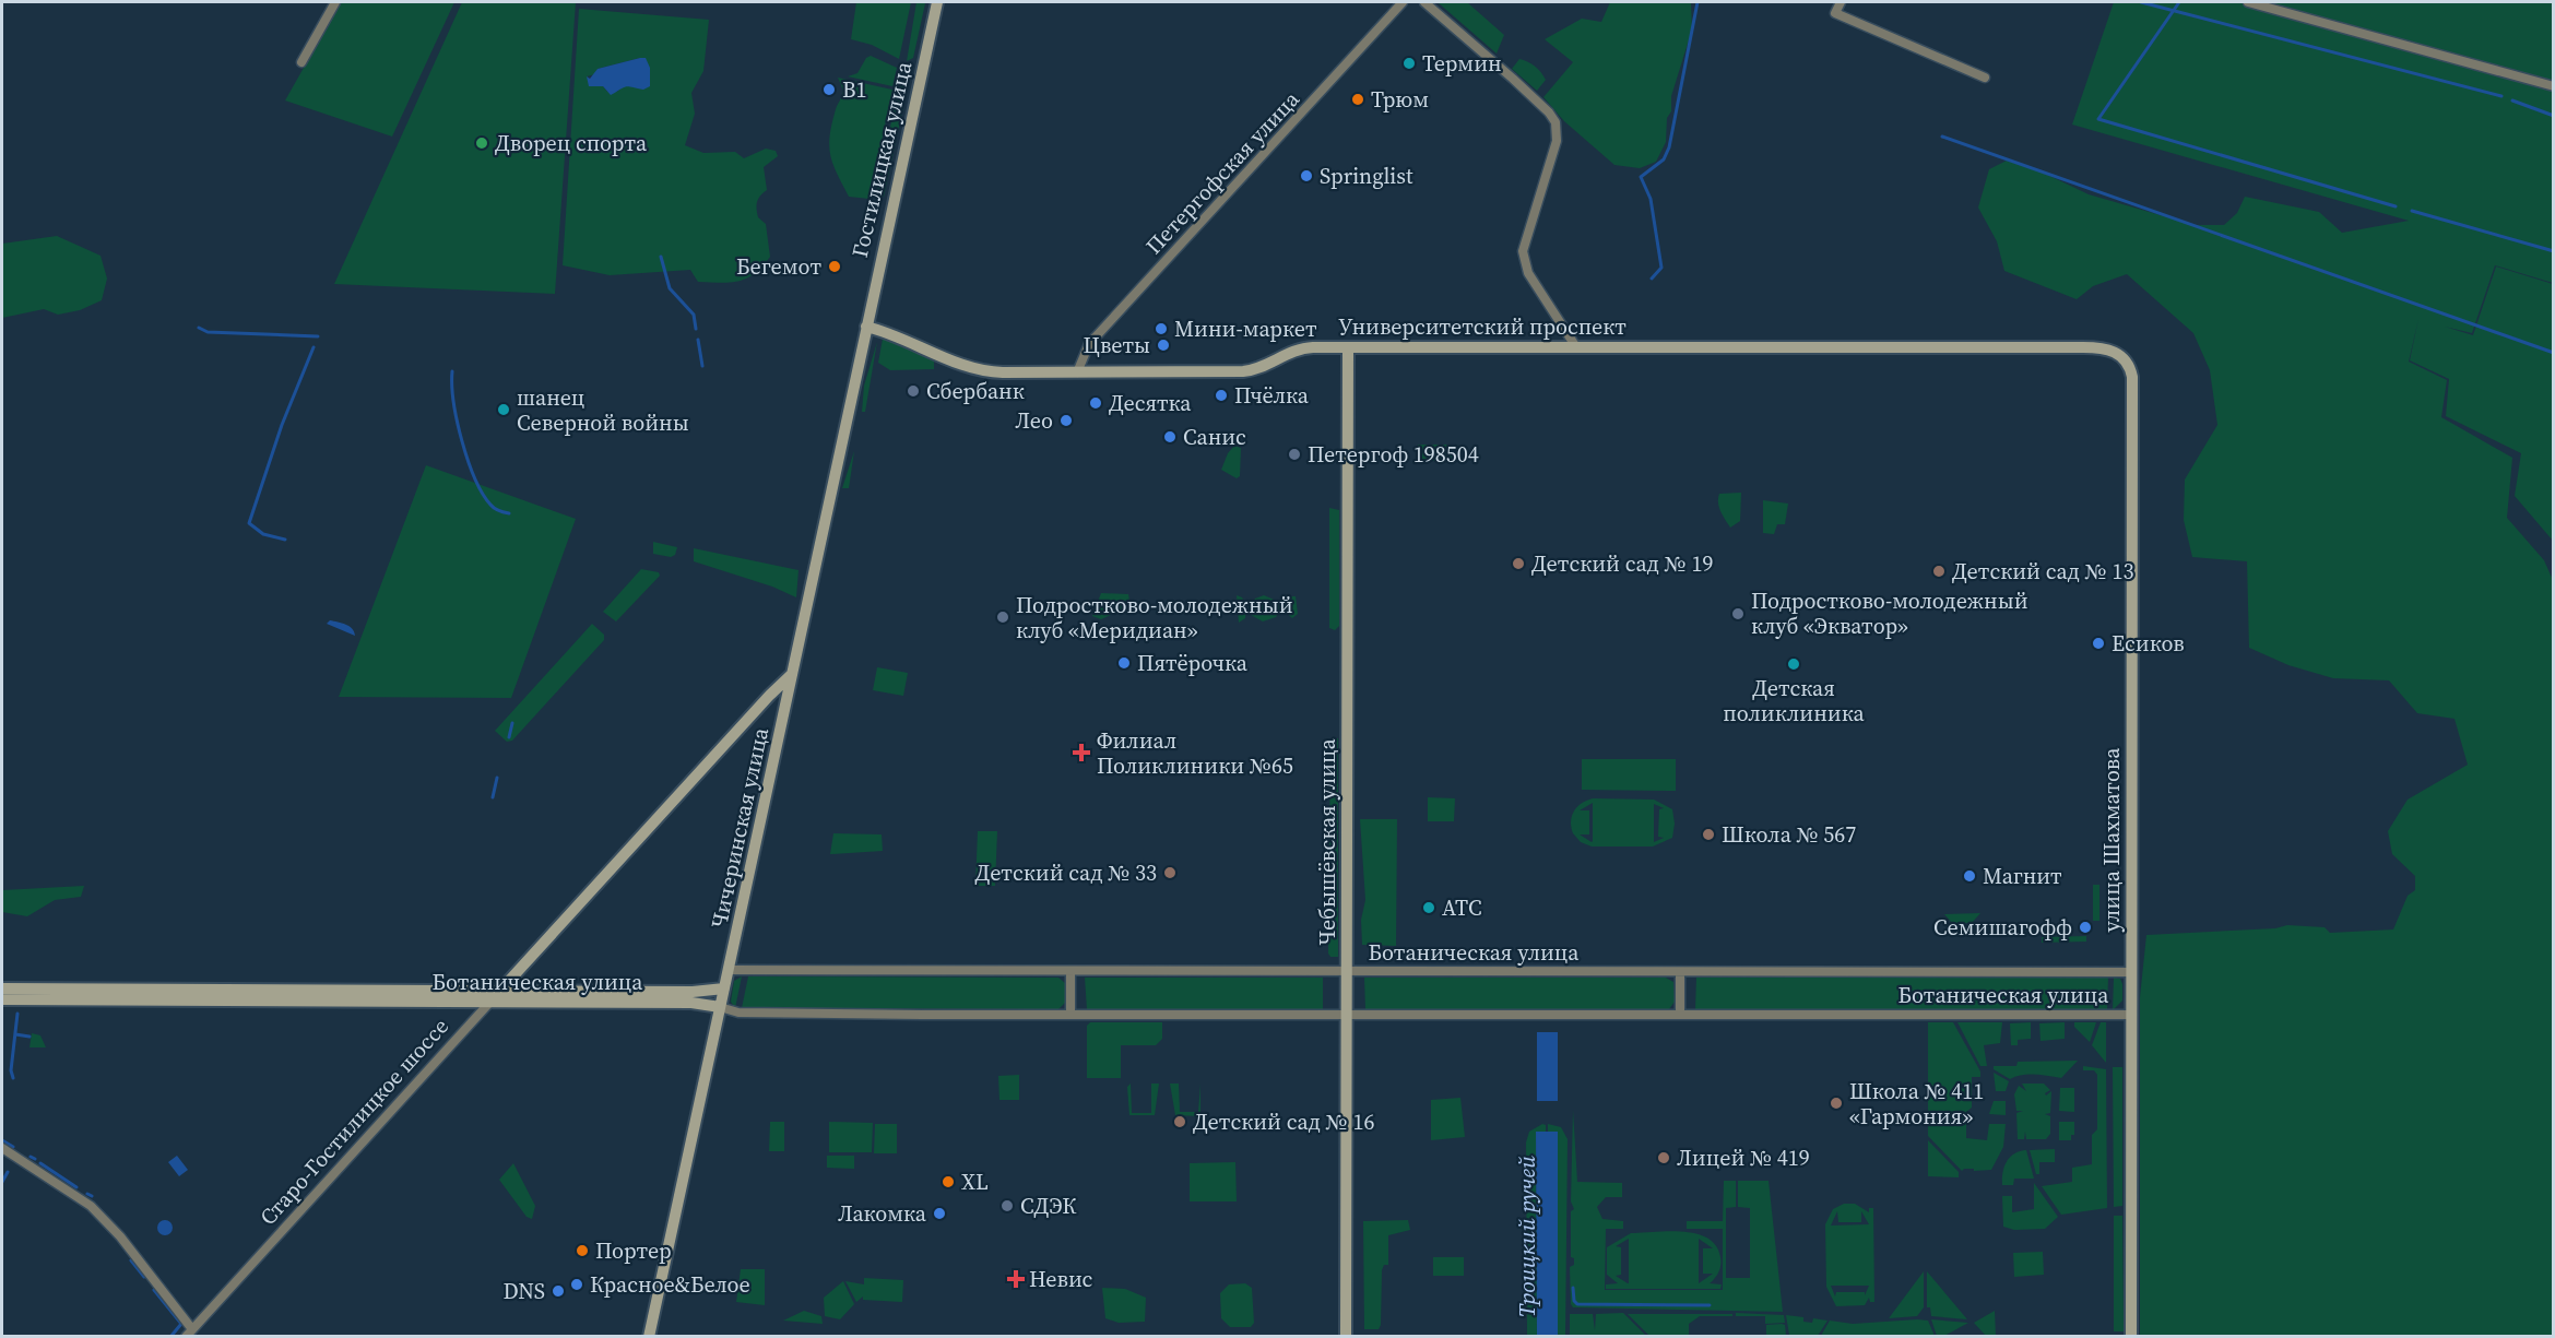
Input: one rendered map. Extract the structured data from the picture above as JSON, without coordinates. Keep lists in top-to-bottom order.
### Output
{
  "streets": {
    "street": [
      "Гостилицкая улица",
      "Петергофская улица",
      "Университетский проспект",
      "Чичеринская улица",
      "улица Шахматова",
      "Чебышёвская улица",
      "Ботаническая улица",
      "Старо-Гостилицкое шоссе"
    ]
  },
  "crossings": [
    ["Гостилицкая улица", "Университетский проспект"],
    ["Гостилицкая улица", "Чичеринская улица"],
    ["Петергофская улица", "Университетский проспект"],
    ["Университетский проспект", "Чичеринская улица"],
    ["Университетский проспект", "улица Шахматова"],
    ["Университетский проспект", "Чебышёвская улица"],
    ["Чичеринская улица", "Ботаническая улица"],
    ["Чичеринская улица", "Старо-Гостилицкое шоссе"],
    ["улица Шахматова", "Ботаническая улица"],
    ["Чебышёвская улица", "Ботаническая улица"],
    ["Ботаническая улица", "Старо-Гостилицкое шоссе"]
  ],
  "water": ["Троицкий ручей"],
  "places": {
    "other": [
      "Термин",
      "В1",
      "Трюм",
      "Дворец спорта",
      "Springlist",
      "Бегемот",
      "Мини-маркет",
      "Цветы",
      "Сбербанк",
      "Пчёлка",
      "Десятка",
      "шанец Северной войны",
      "Лео",
      "Санис",
      "Петергоф 198504",
      "Детский сад № 19",
      "Детский сад № 13",
      "Подростково-молодежный клуб «Экватор»",
      "Подростково-молодежный клуб «Меридиан»",
      "Есиков",
      "Пятёрочка",
      "Детская поликлиника",
      "Школа № 567",
      "Детский сад № 33",
      "Магнит",
      "АТС",
      "Семишагофф",
      "Школа № 411 «Гармония»",
      "Детский сад № 16",
      "Лицей № 419",
      "XL",
      "СДЭК",
      "Лакомка",
      "Портер",
      "Красное&Белое",
      "DNS"
    ],
    "health": ["Филиал Поликлиники №65", "Невис"]
  }
}
